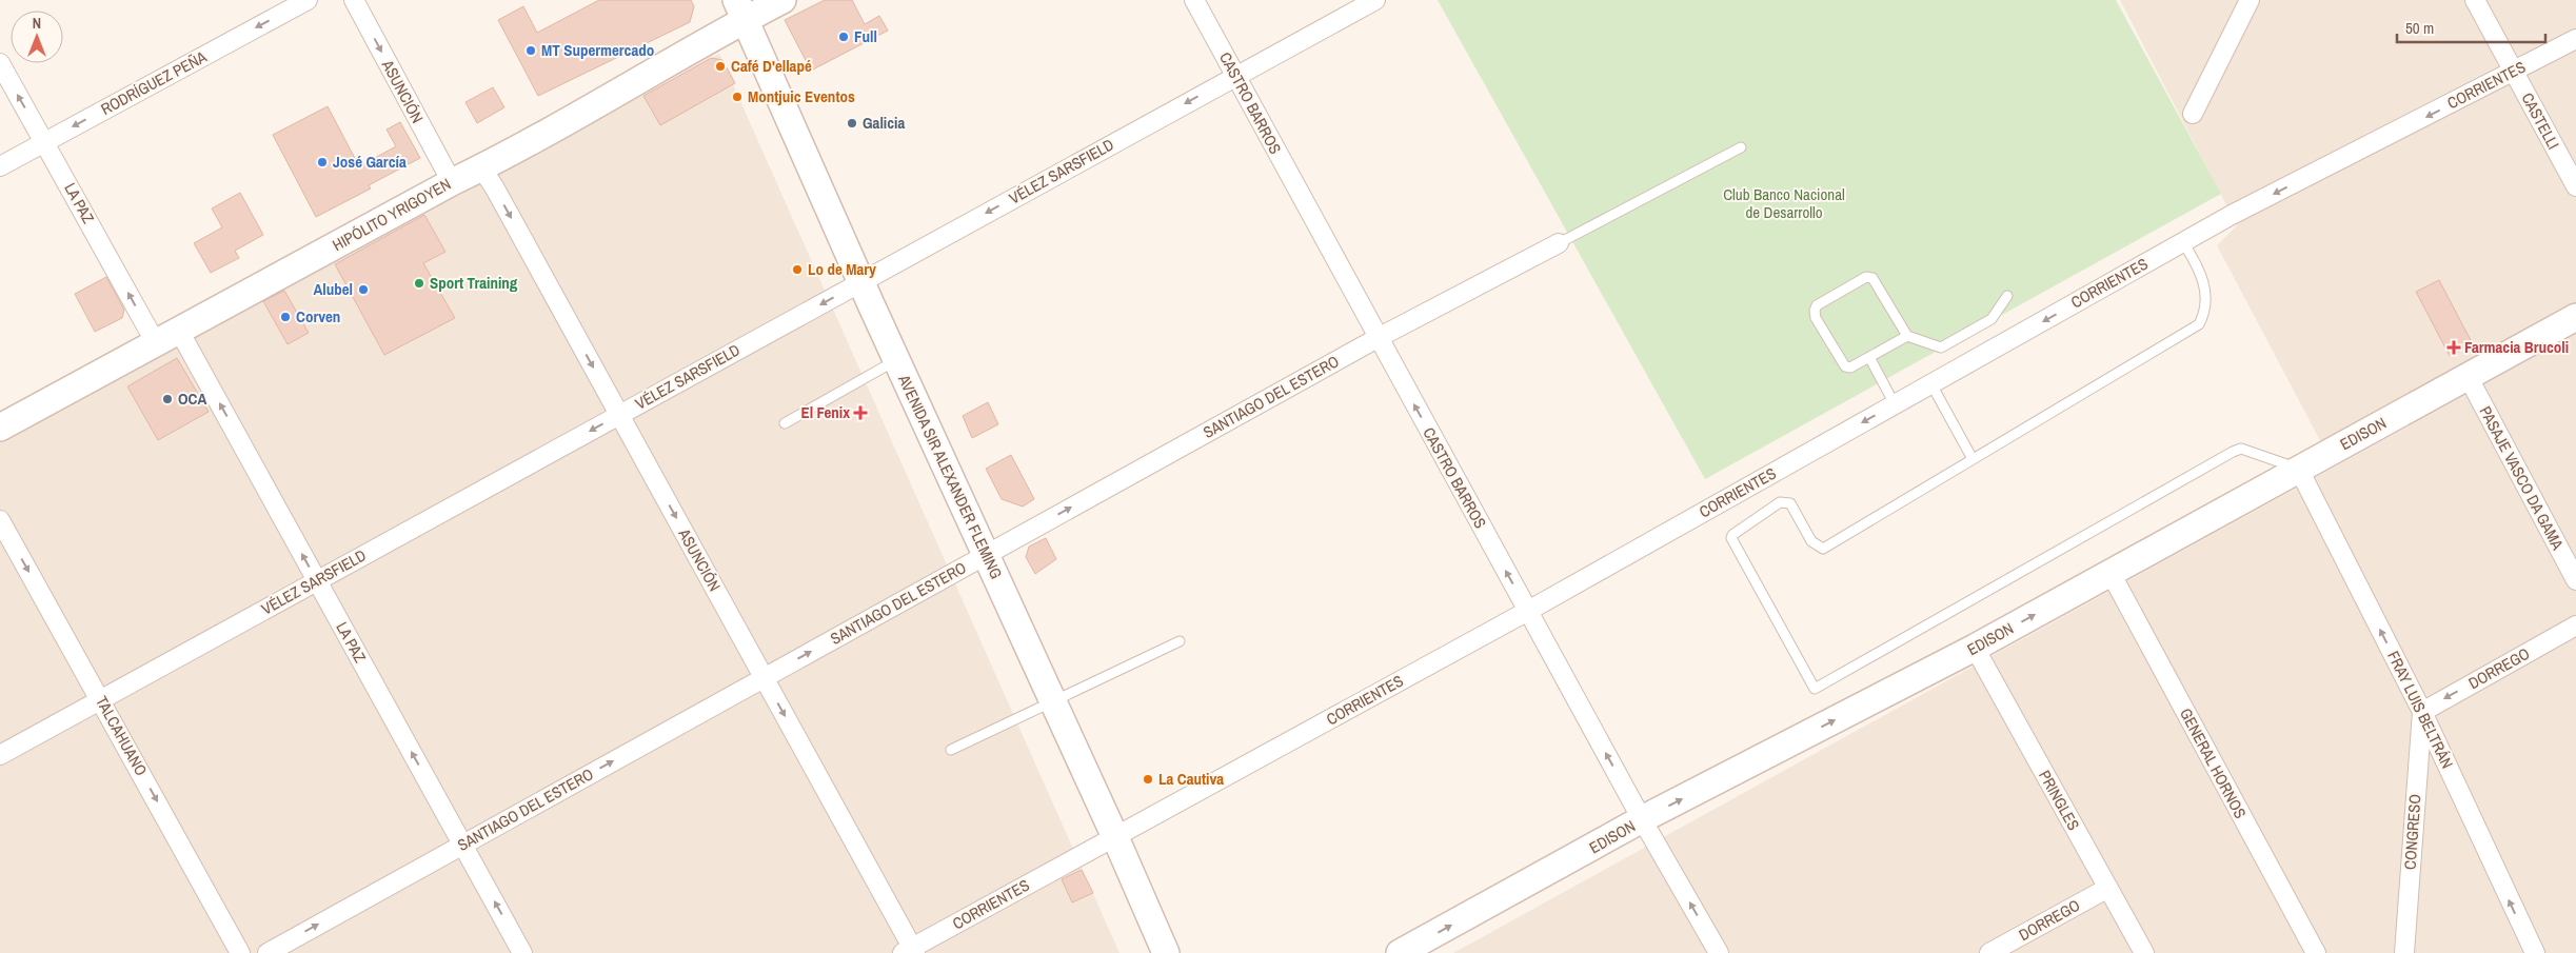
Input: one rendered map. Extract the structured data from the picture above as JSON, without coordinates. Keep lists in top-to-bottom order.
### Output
{
  "streets": {
    "street": [
      "RODRÍGUEZ PEÑA",
      "CORRIENTES",
      "ASUNCIÓN",
      "CASTRO BARROS",
      "CASTELLI",
      "VÉLEZ SARSFIELD",
      "LA PAZ",
      "HIPÓLITO YRIGOYEN",
      "SANTIAGO DEL ESTERO",
      "EDISON",
      "AVENIDA SIR ALEXANDER FLEMING",
      "PASAJE VASCO DA GAMA",
      "DORREGO",
      "FRAY LUIS BELTRÁN",
      "TALCAHUANO",
      "GENERAL HORNOS",
      "PRINGLES",
      "CONGRESO"
    ]
  },
  "crossings": [
    ["RODRÍGUEZ PEÑA", "LA PAZ"],
    ["CORRIENTES", "ASUNCIÓN"],
    ["CORRIENTES", "CASTRO BARROS"],
    ["CORRIENTES", "CASTELLI"],
    ["CORRIENTES", "AVENIDA SIR ALEXANDER FLEMING"],
    ["ASUNCIÓN", "VÉLEZ SARSFIELD"],
    ["ASUNCIÓN", "HIPÓLITO YRIGOYEN"],
    ["ASUNCIÓN", "SANTIAGO DEL ESTERO"],
    ["CASTRO BARROS", "VÉLEZ SARSFIELD"],
    ["CASTRO BARROS", "SANTIAGO DEL ESTERO"],
    ["CASTRO BARROS", "EDISON"],
    ["VÉLEZ SARSFIELD", "LA PAZ"],
    ["VÉLEZ SARSFIELD", "AVENIDA SIR ALEXANDER FLEMING"],
    ["VÉLEZ SARSFIELD", "TALCAHUANO"],
    ["LA PAZ", "HIPÓLITO YRIGOYEN"],
    ["LA PAZ", "SANTIAGO DEL ESTERO"],
    ["HIPÓLITO YRIGOYEN", "AVENIDA SIR ALEXANDER FLEMING"],
    ["SANTIAGO DEL ESTERO", "AVENIDA SIR ALEXANDER FLEMING"],
    ["EDISON", "PASAJE VASCO DA GAMA"],
    ["EDISON", "FRAY LUIS BELTRÁN"],
    ["EDISON", "GENERAL HORNOS"],
    ["EDISON", "PRINGLES"],
    ["DORREGO", "FRAY LUIS BELTRÁN"],
    ["DORREGO", "PRINGLES"],
    ["DORREGO", "CONGRESO"],
    ["FRAY LUIS BELTRÁN", "CONGRESO"]
  ],
  "one_way": [
    "RODRÍGUEZ PEÑA",
    "CORRIENTES",
    "ASUNCIÓN",
    "CASTRO BARROS",
    "VÉLEZ SARSFIELD",
    "LA PAZ",
    "SANTIAGO DEL ESTERO",
    "EDISON",
    "DORREGO",
    "FRAY LUIS BELTRÁN",
    "TALCAHUANO"
  ],
  "parks": ["Club Banco Nacional de Desarrollo"],
  "places": {
    "other": [
      "Full",
      "MT Supermercado",
      "Café D'ellapé",
      "Montjuic Eventos",
      "Galicia",
      "José García",
      "Lo de Mary",
      "Sport Training",
      "Alubel",
      "Corven",
      "OCA",
      "La Cautiva"
    ],
    "health": ["Farmacia Brucoli", "El Fenix"]
  },
  "scale_bar": "50 m",
  "north": "top"
}
